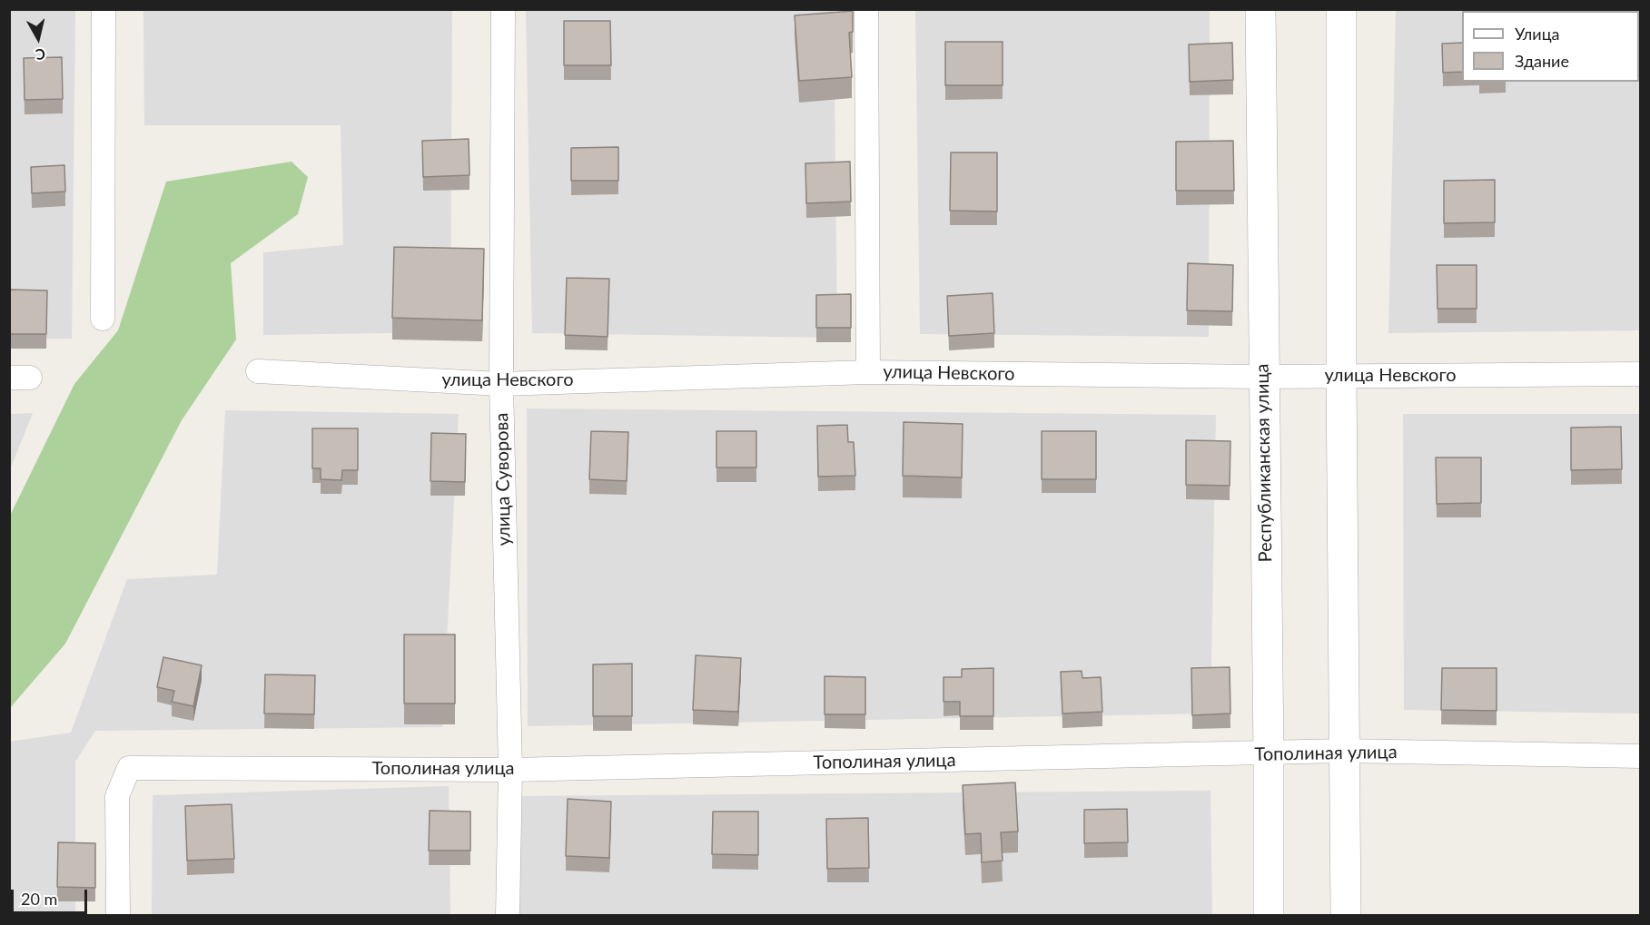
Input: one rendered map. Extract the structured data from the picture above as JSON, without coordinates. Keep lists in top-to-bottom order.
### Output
{
  "streets": {
    "street": [
      "улица Невского",
      "Республиканская улица",
      "улица Суворова",
      "Тополиная улица"
    ]
  },
  "crossings": [
    ["улица Невского", "Республиканская улица"],
    ["улица Невского", "улица Суворова"],
    ["Республиканская улица", "Тополиная улица"],
    ["улица Суворова", "Тополиная улица"]
  ],
  "legend": ["Улица", "Здание"],
  "scale_bar": "20 m",
  "north": "bottom"
}
